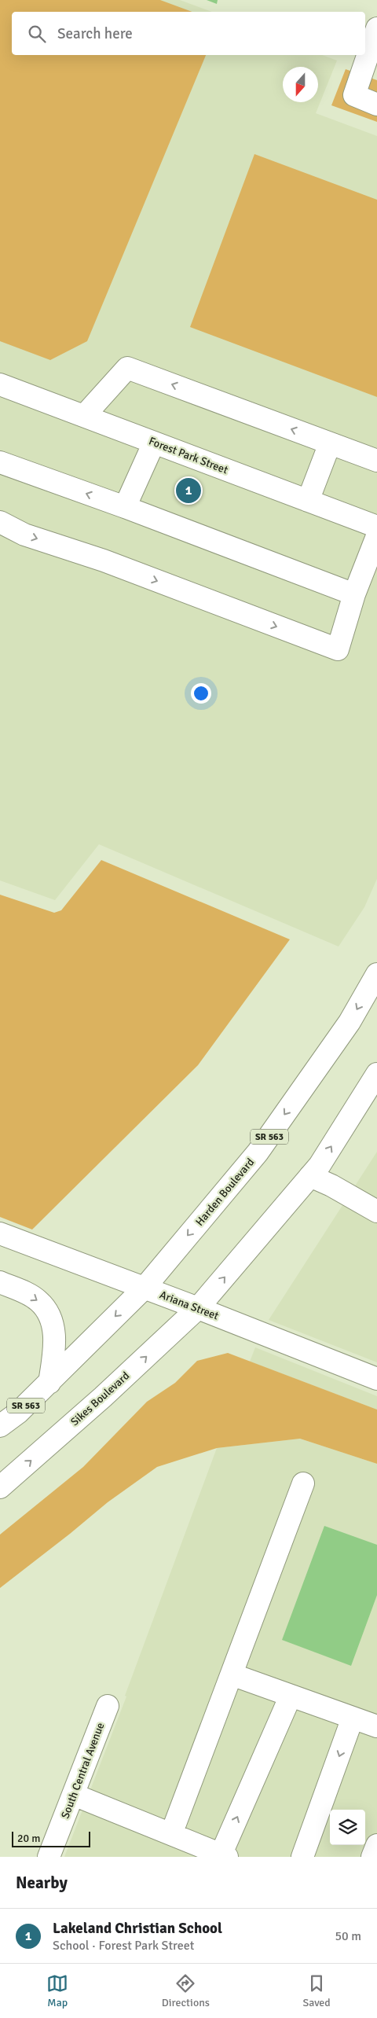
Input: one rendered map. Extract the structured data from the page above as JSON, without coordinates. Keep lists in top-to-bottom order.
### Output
{
  "streets": {
    "main road": [
      "Forest Park Street",
      "SR 563",
      "Harden Boulevard",
      "Ariana Street",
      "Sikes Boulevard",
      "South Central Avenue"
    ]
  },
  "crossings": [
    ["SR 563", "Harden Boulevard"],
    ["SR 563", "Ariana Street"],
    ["Harden Boulevard", "Ariana Street"],
    ["Ariana Street", "Sikes Boulevard"]
  ],
  "scale_bar": "20 m",
  "north": "bottom",
  "page": {
    "search": "Search here",
    "pins": "1",
    "scale": "20 m",
    "heading": "Nearby",
    "list": [
      {
        "mark": "1",
        "name": "Lakeland Christian School",
        "note": "School · Forest Park Street",
        "value": "50 m"
      }
    ],
    "nav": ["Map", "Directions", "Saved"]
  }
}
